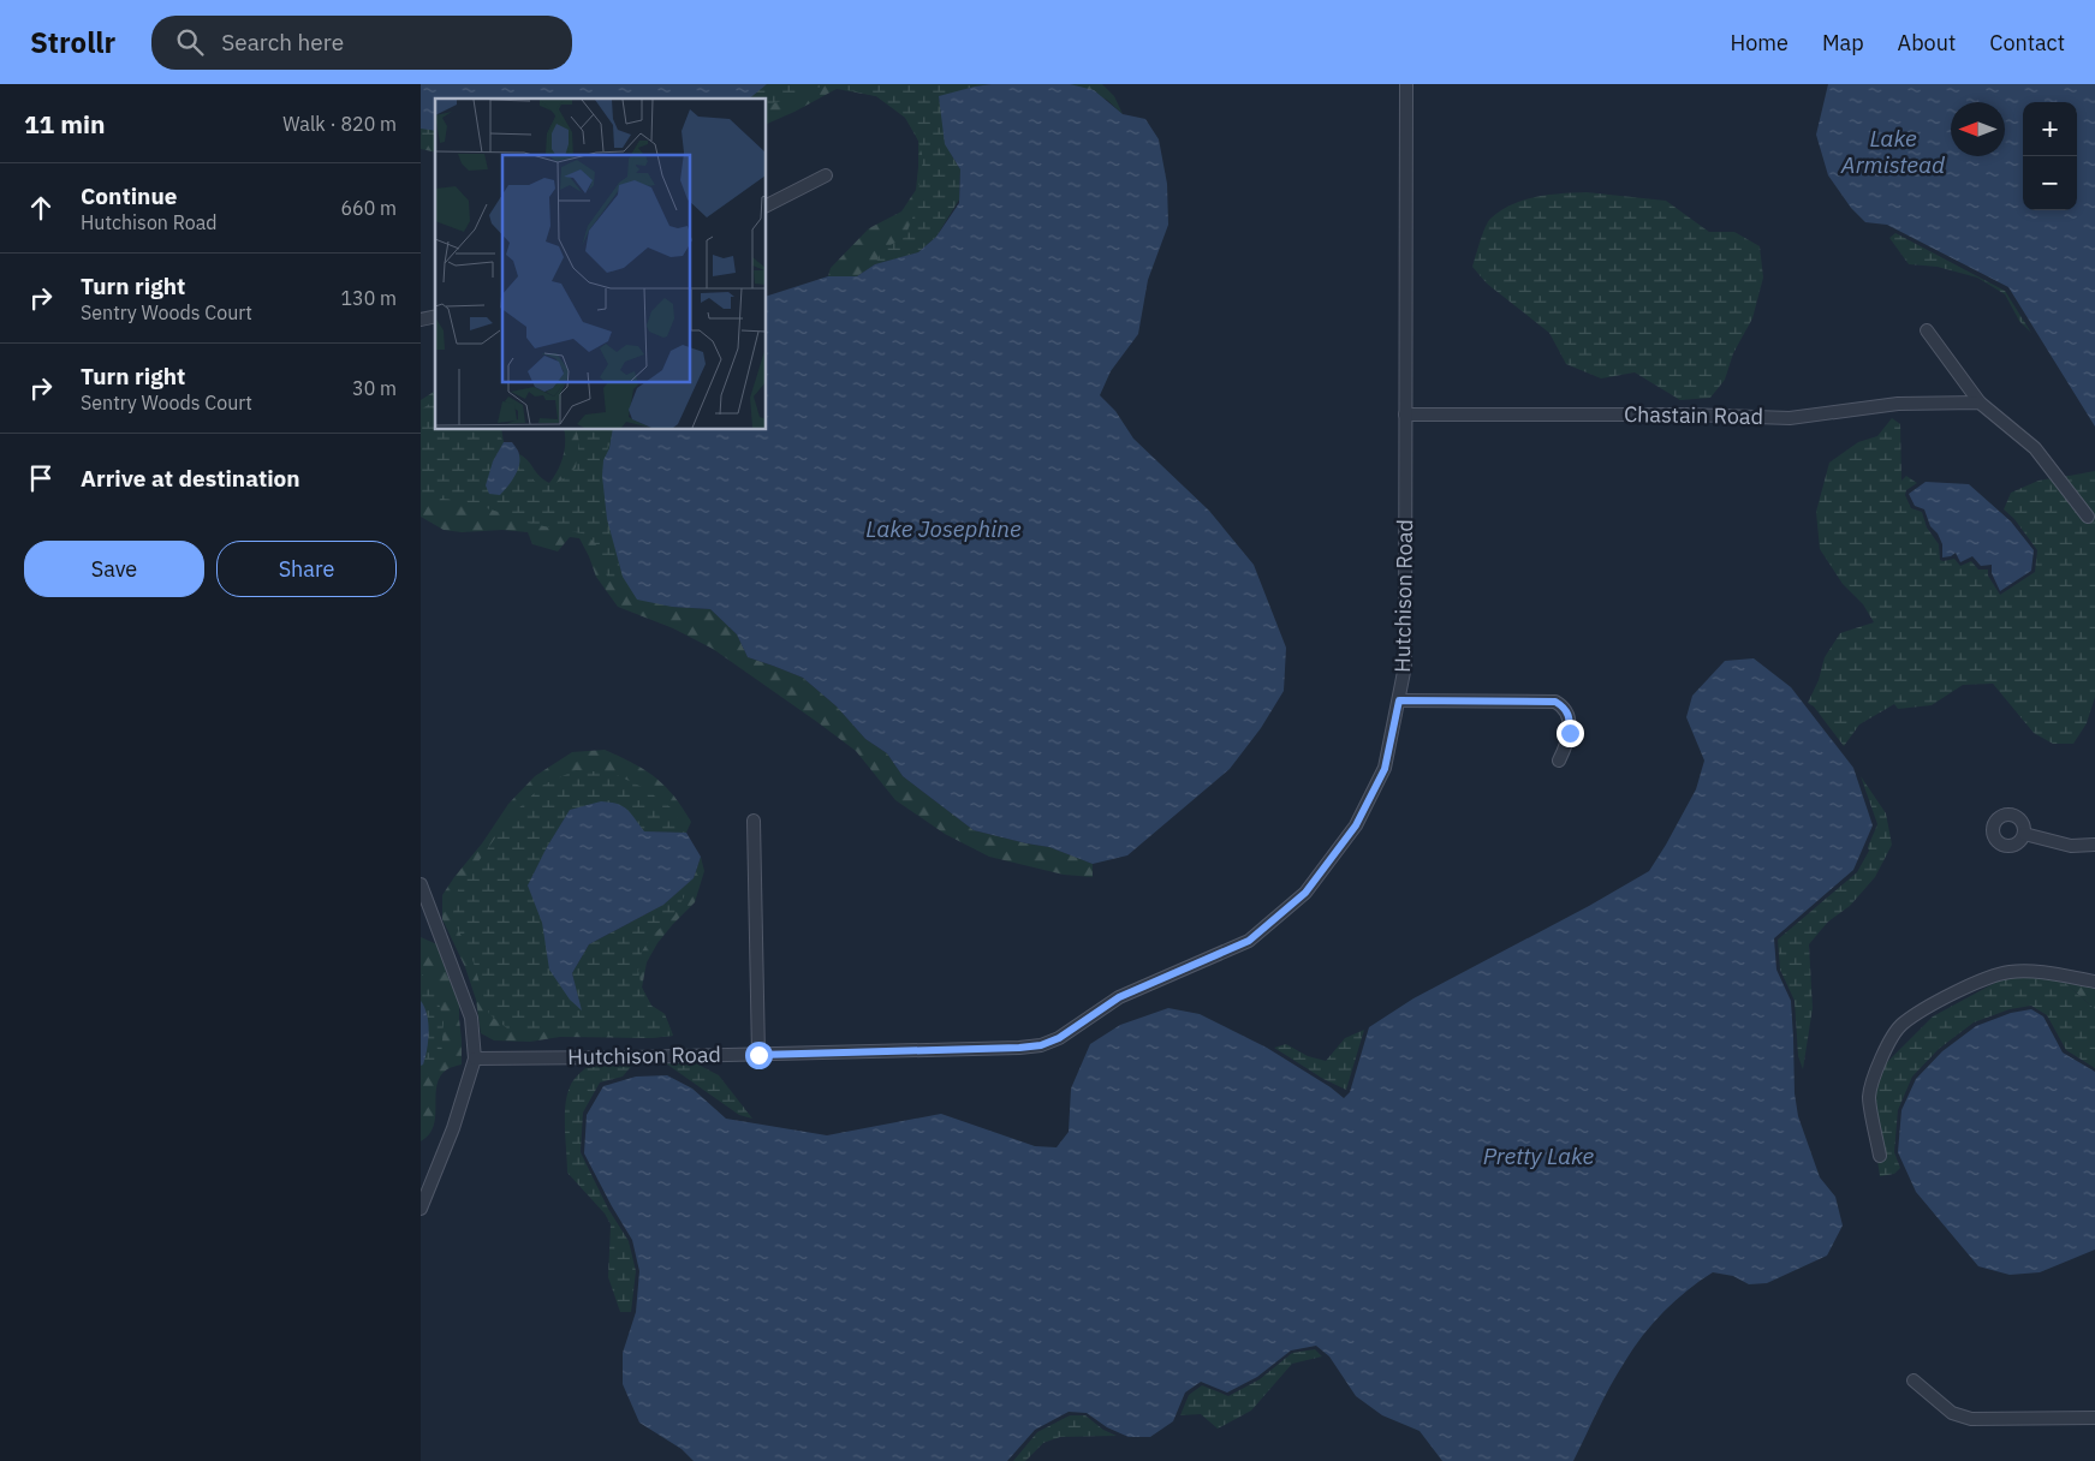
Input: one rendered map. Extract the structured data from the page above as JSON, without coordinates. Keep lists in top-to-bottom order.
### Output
{
  "streets": {
    "street": ["Chastain Road", "Hutchison Road"]
  },
  "crossings": [
    ["Chastain Road", "Hutchison Road"]
  ],
  "water": ["Lake Armistead", "Lake Josephine", "Pretty Lake"],
  "north": "left",
  "page": {
    "header": "Strollr",
    "search": "Search here",
    "nav": [
      "Home",
      "Map",
      "About",
      "Contact"
    ],
    "heading": ["11 min", "Walk · 820 m"],
    "map_buttons": ["+", "−"],
    "list": [
      ["Continue", "Hutchison Road", "660 m"],
      ["Turn right", "Sentry Woods Court", "130 m"],
      ["Turn right", "Sentry Woods Court", "30 m"],
      "Arrive at destination"
    ],
    "buttons": ["Save", "Share"]
  }
}
